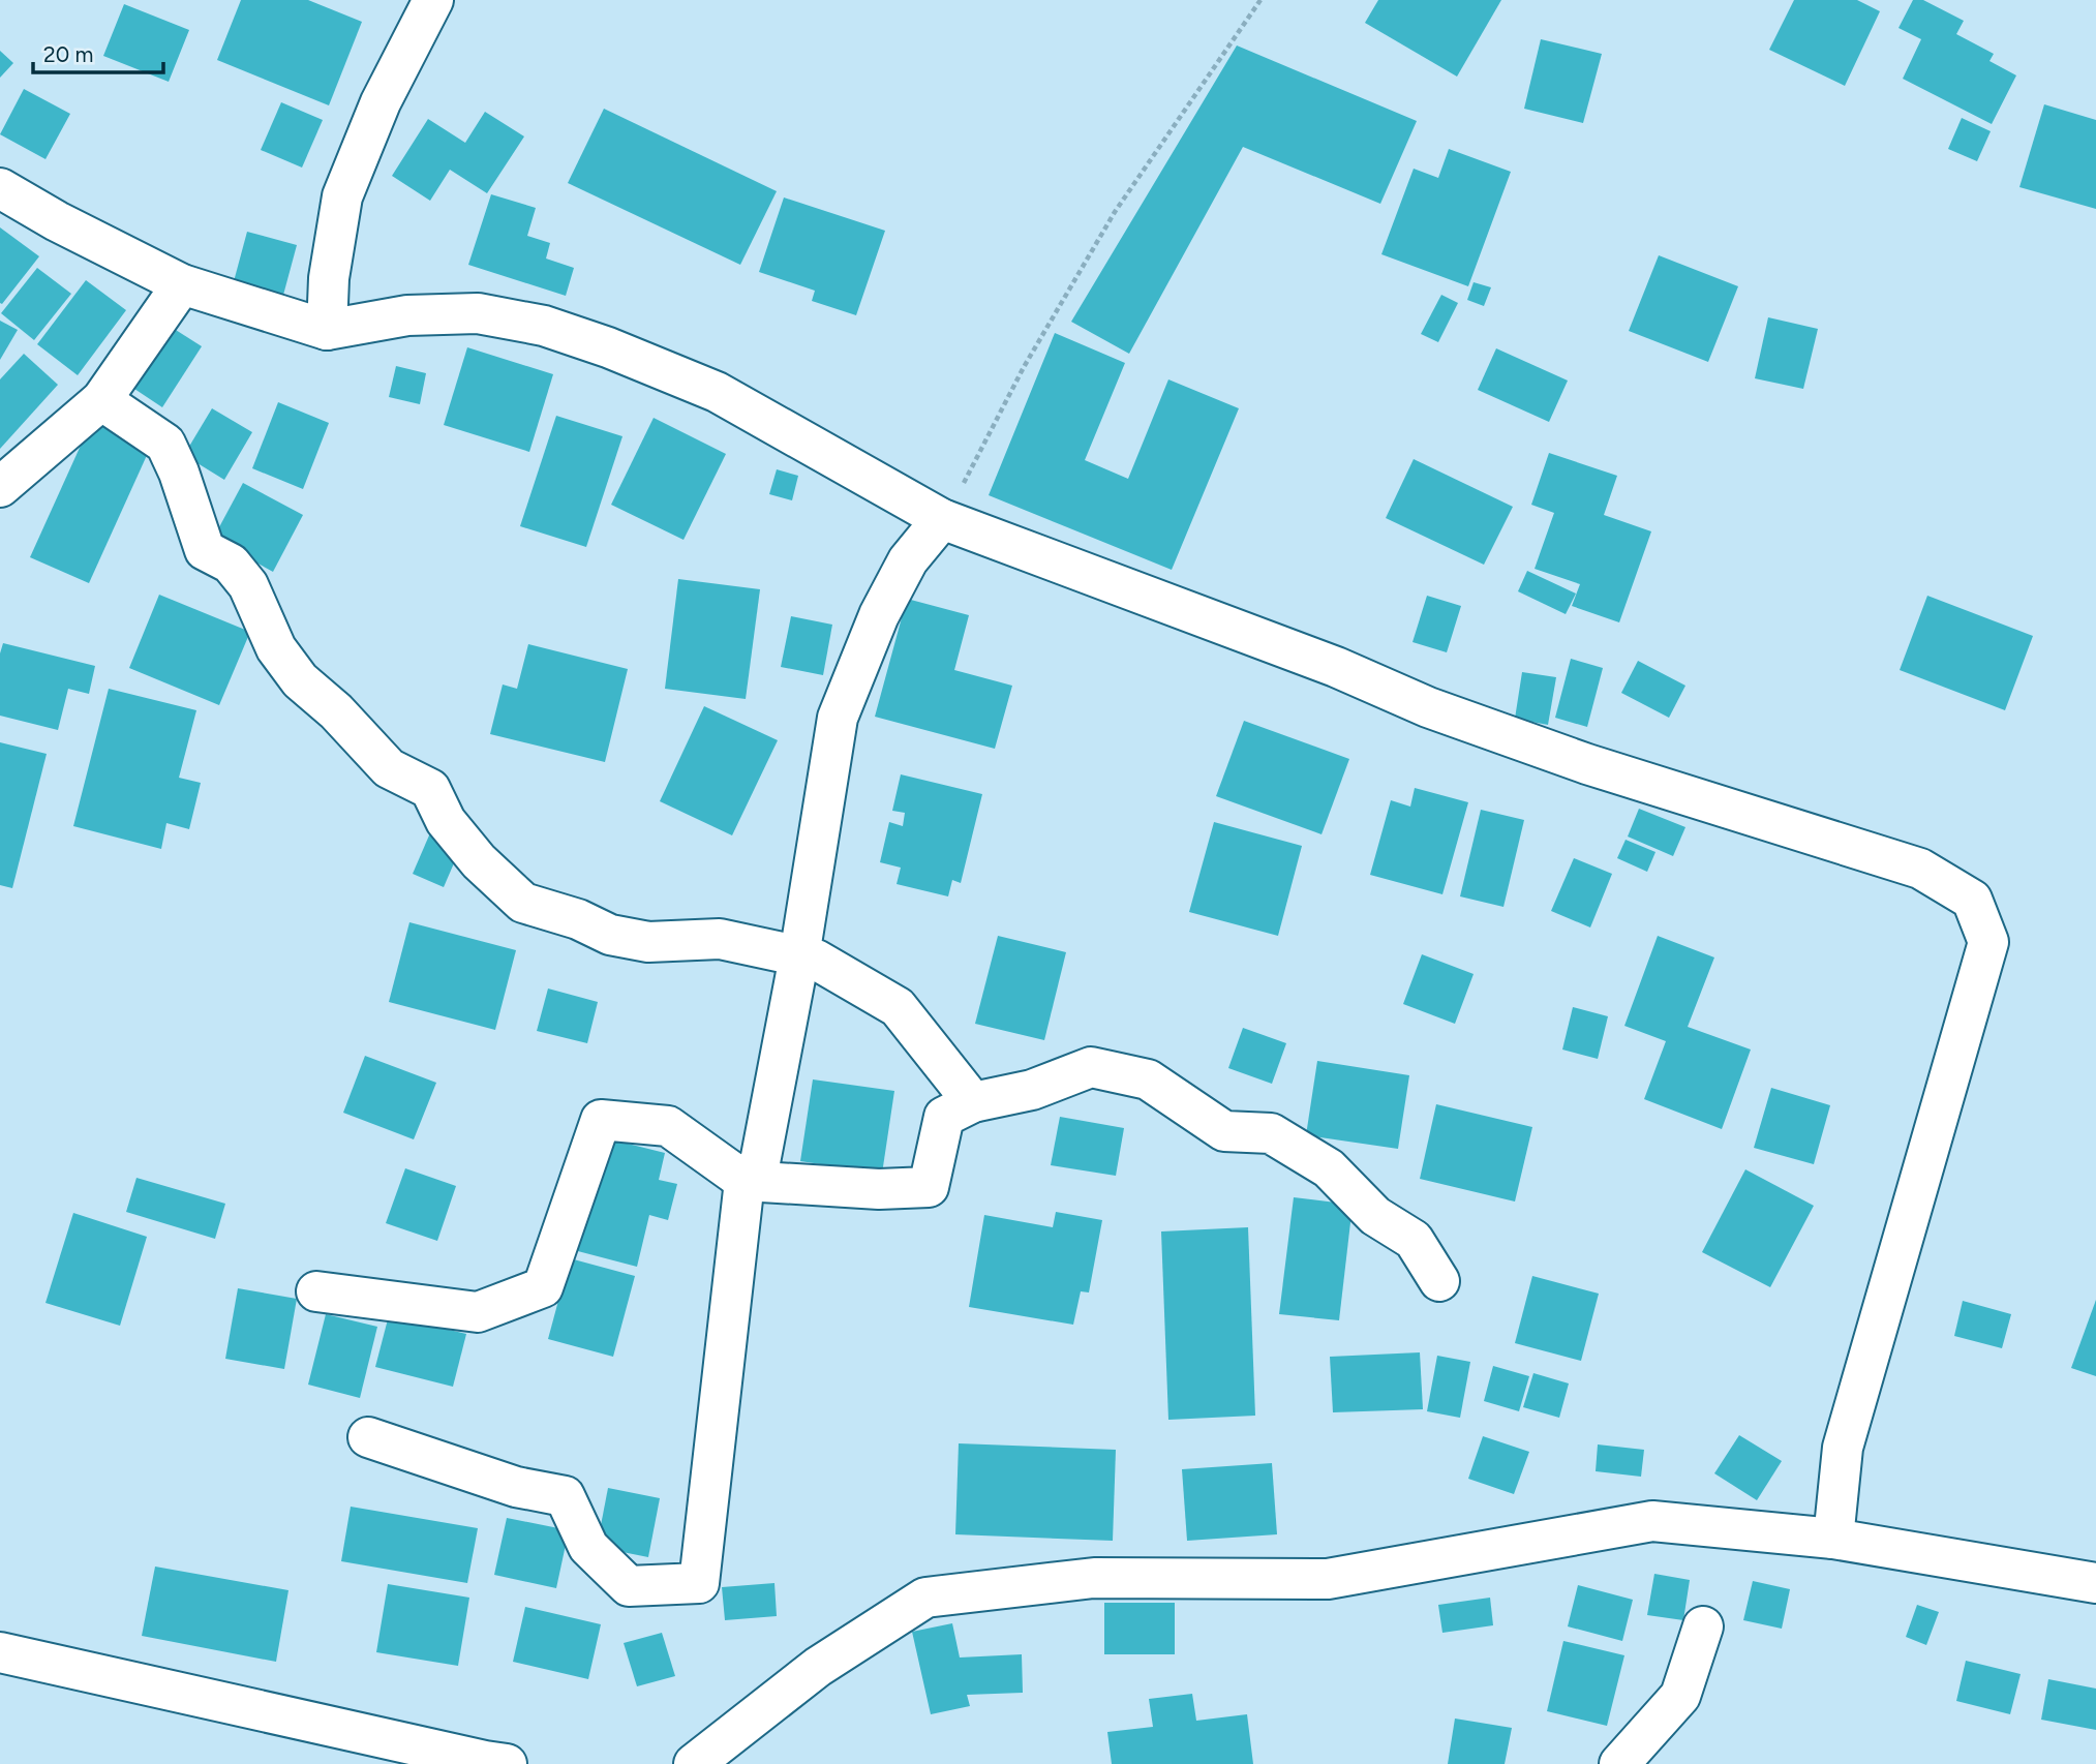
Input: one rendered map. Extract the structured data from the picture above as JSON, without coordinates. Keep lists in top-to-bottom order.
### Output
{
  "scale_bar": "20 m"
}
